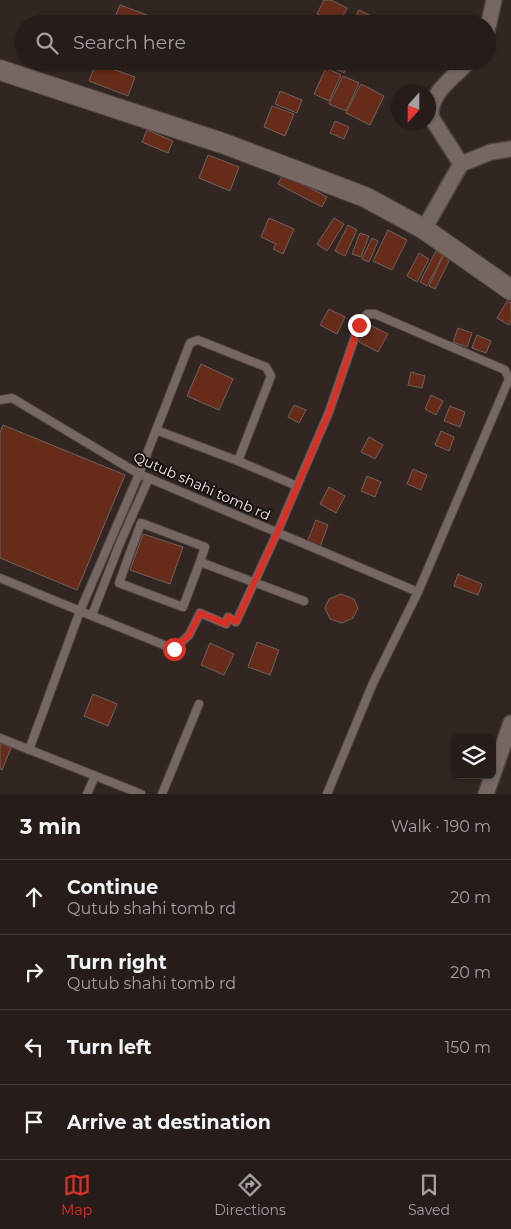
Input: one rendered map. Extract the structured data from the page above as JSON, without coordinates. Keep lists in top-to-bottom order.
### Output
{
  "streets": {
    "lane": ["Qutub shahi tomb rd"]
  },
  "north": "bottom",
  "page": {
    "search": "Search here",
    "heading": ["3 min", "Walk · 190 m"],
    "list": [
      ["Continue", "Qutub shahi tomb rd", "20 m"],
      ["Turn right", "Qutub shahi tomb rd", "20 m"],
      ["Turn left", "150 m"],
      "Arrive at destination"
    ],
    "nav": ["Map", "Directions", "Saved"]
  }
}
